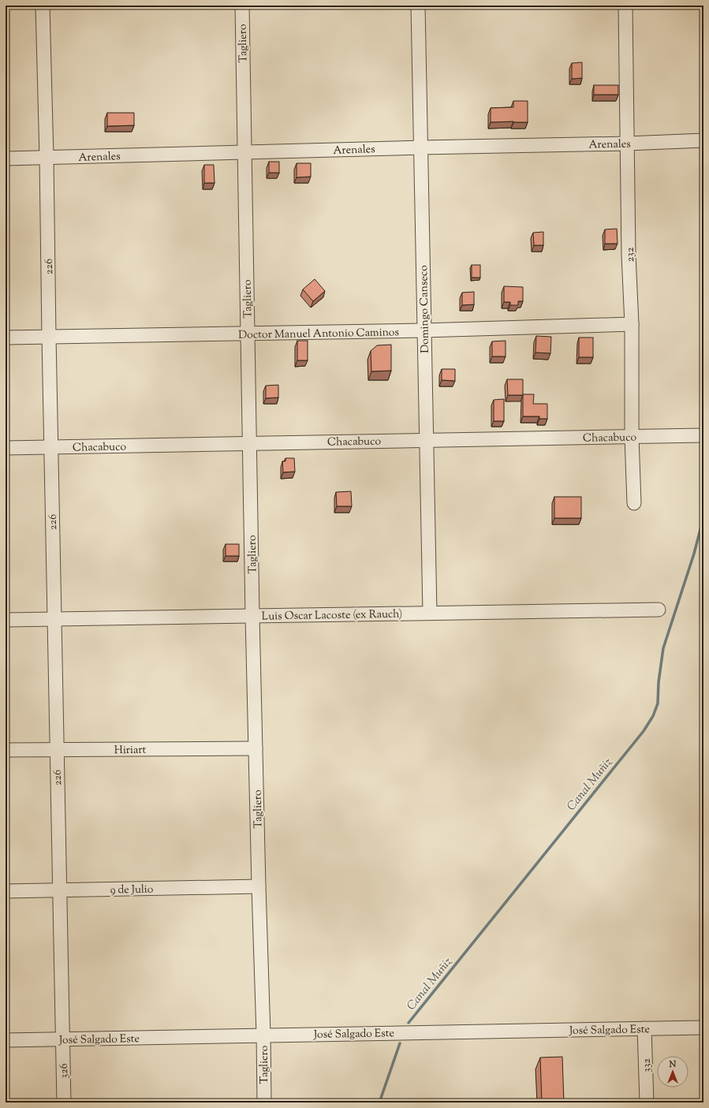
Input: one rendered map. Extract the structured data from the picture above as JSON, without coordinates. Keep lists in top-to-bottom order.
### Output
{
  "streets": {
    "street": [
      "Tagliero",
      "Arenales",
      "232",
      "226",
      "Domingo Canseco",
      "Doctor Manuel Antonio Caminos",
      "Chacabuco",
      "Luis Oscar Lacoste (ex Rauch)",
      "Hiriart",
      "9 de Julio",
      "José Salgado Este",
      "332",
      "326"
    ]
  },
  "crossings": [
    ["Tagliero", "Arenales"],
    ["Tagliero", "Doctor Manuel Antonio Caminos"],
    ["Tagliero", "Chacabuco"],
    ["Tagliero", "Luis Oscar Lacoste (ex Rauch)"],
    ["Tagliero", "Hiriart"],
    ["Tagliero", "9 de Julio"],
    ["Tagliero", "José Salgado Este"],
    ["Arenales", "232"],
    ["Arenales", "226"],
    ["Arenales", "Domingo Canseco"],
    ["232", "Doctor Manuel Antonio Caminos"],
    ["232", "Chacabuco"],
    ["226", "Doctor Manuel Antonio Caminos"],
    ["226", "Chacabuco"],
    ["226", "Luis Oscar Lacoste (ex Rauch)"],
    ["226", "Hiriart"],
    ["226", "9 de Julio"],
    ["226", "José Salgado Este"],
    ["226", "326"],
    ["Domingo Canseco", "Doctor Manuel Antonio Caminos"],
    ["Domingo Canseco", "Chacabuco"],
    ["Domingo Canseco", "Luis Oscar Lacoste (ex Rauch)"],
    ["José Salgado Este", "332"],
    ["José Salgado Este", "326"]
  ],
  "water": ["Canal Muñiz"],
  "north": "top"
}
